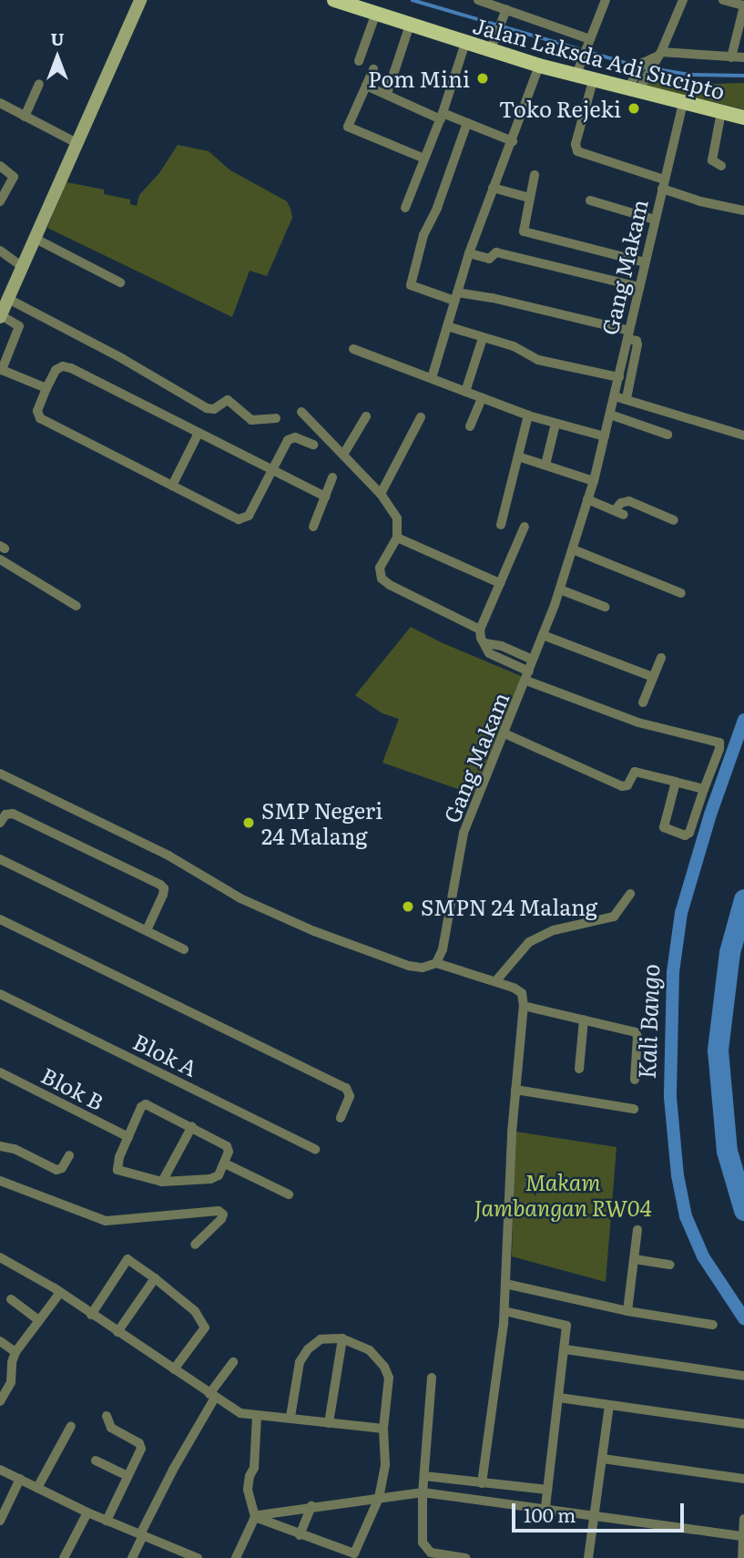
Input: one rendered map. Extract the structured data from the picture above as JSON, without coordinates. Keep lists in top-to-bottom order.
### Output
{
  "streets": {
    "main road": ["Jalan Laksda Adi Sucipto"],
    "street": ["Gang Makam", "Blok A", "Blok B"]
  },
  "crossings": [
    ["Jalan Laksda Adi Sucipto", "Gang Makam"]
  ],
  "water": ["Kali Bango"],
  "parks": ["Makam Jambangan RW04"],
  "places": [
    "Pom Mini",
    "Toko Rejeki",
    "SMP Negeri 24 Malang",
    "SMPN 24 Malang"
  ],
  "scale_bar": "100 m",
  "north": "top"
}
